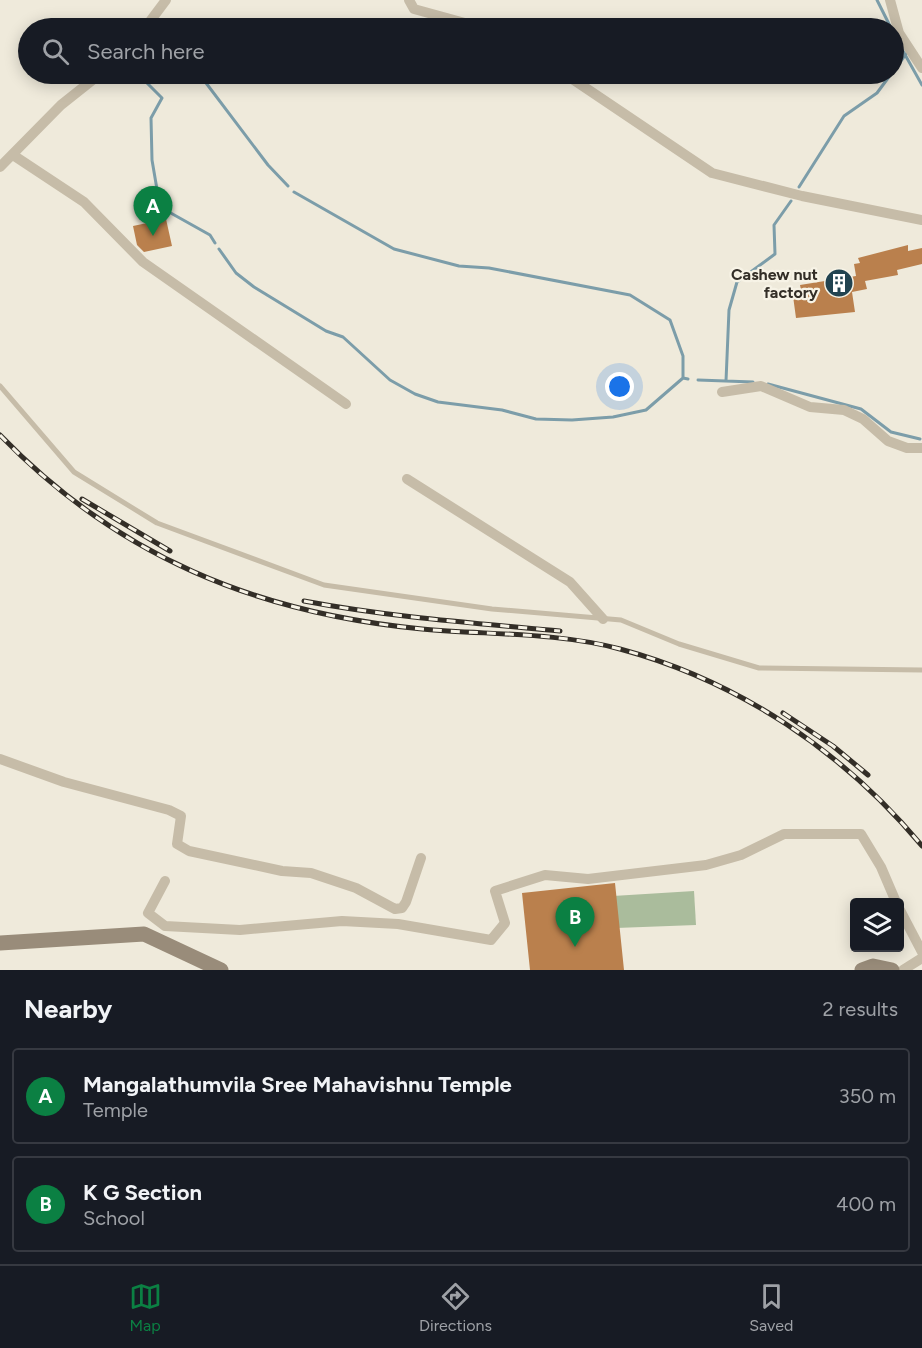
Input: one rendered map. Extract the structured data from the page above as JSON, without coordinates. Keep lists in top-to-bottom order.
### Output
{
  "places": {
    "building": ["Cashew nut factory"]
  },
  "page": {
    "search": "Search here",
    "pins": ["A", "B"],
    "heading": ["Nearby", "2 results"],
    "list": [
      {
        "mark": "A",
        "name": "Mangalathumvila Sree Mahavishnu Temple",
        "note": "Temple",
        "value": "350 m"
      },
      {
        "mark": "B",
        "name": "K G Section",
        "note": "School",
        "value": "400 m"
      }
    ],
    "nav": ["Map", "Directions", "Saved"]
  }
}
